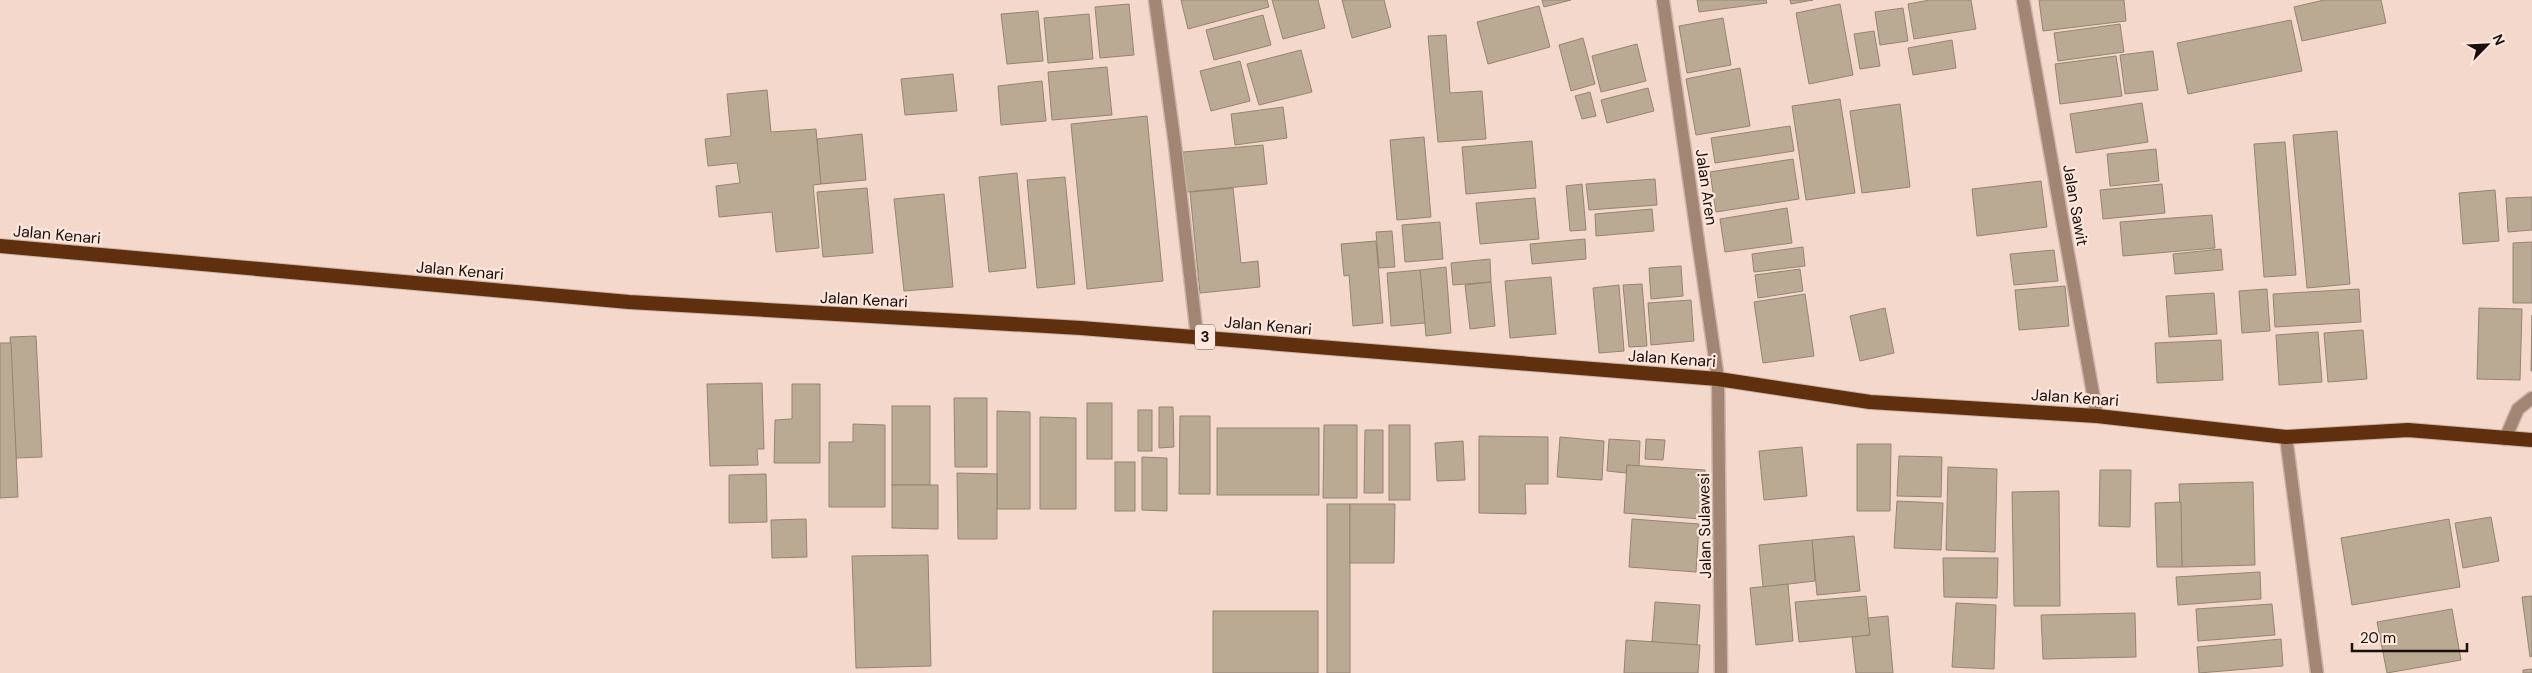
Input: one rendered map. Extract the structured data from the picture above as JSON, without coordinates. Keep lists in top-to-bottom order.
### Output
{
  "streets": {
    "highway": ["Jalan Kenari", "3"],
    "street": ["Jalan Aren", "Jalan Sawit", "Jalan Sulawesi"]
  },
  "crossings": [
    ["Jalan Aren", "Jalan Kenari"],
    ["Jalan Aren", "Jalan Sulawesi"],
    ["Jalan Sawit", "Jalan Kenari"],
    ["Jalan Kenari", "Jalan Sulawesi"]
  ],
  "scale_bar": "20 m",
  "north": "top right"
}
